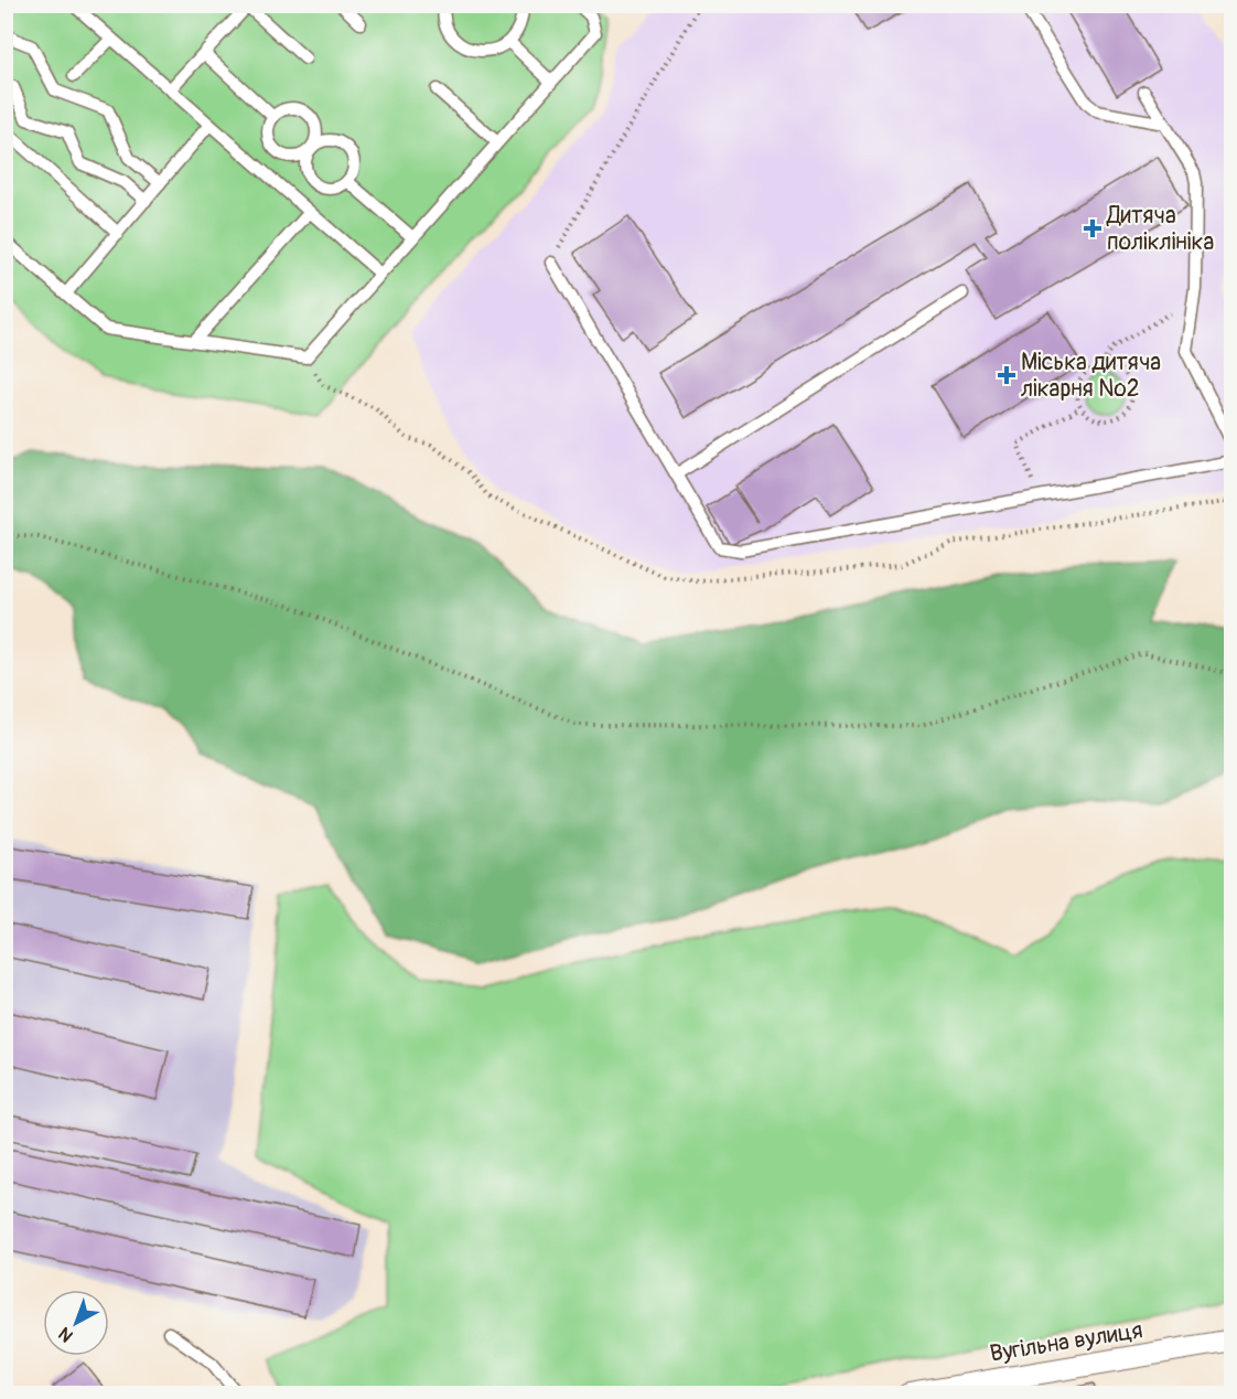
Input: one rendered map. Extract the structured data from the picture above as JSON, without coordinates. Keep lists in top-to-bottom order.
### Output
{
  "streets": {
    "street": ["Вугільна вулиця"]
  },
  "places": {
    "health": ["Дитяча поліклініка", "Міська дитяча лікарня №2"]
  },
  "north": "bottom left"
}
